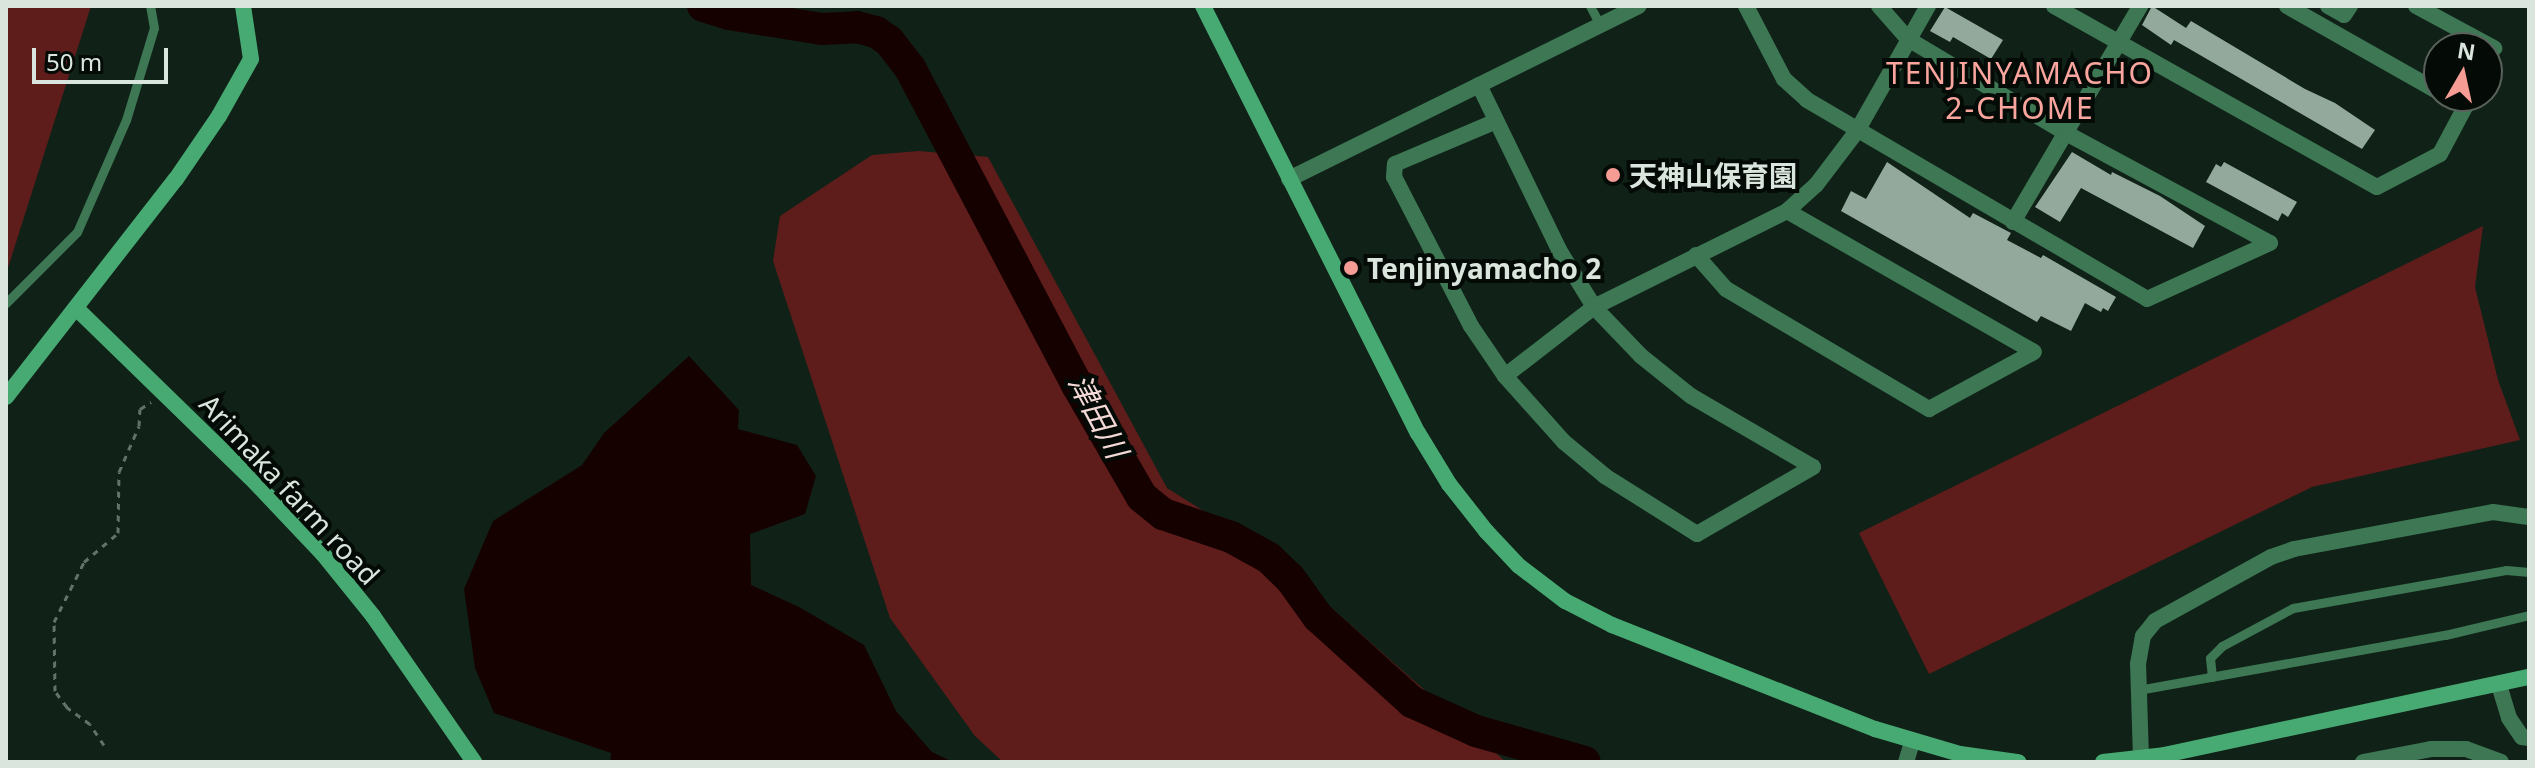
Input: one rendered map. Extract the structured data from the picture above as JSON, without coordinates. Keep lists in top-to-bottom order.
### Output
{
  "streets": {
    "street": ["Arimaka farm road"]
  },
  "districts": ["TENJINYAMACHO 2-CHOME"],
  "water": ["津田川"],
  "places": ["天神山保育園", "Tenjinyamacho 2"],
  "scale_bar": "50 m",
  "north": "top"
}
